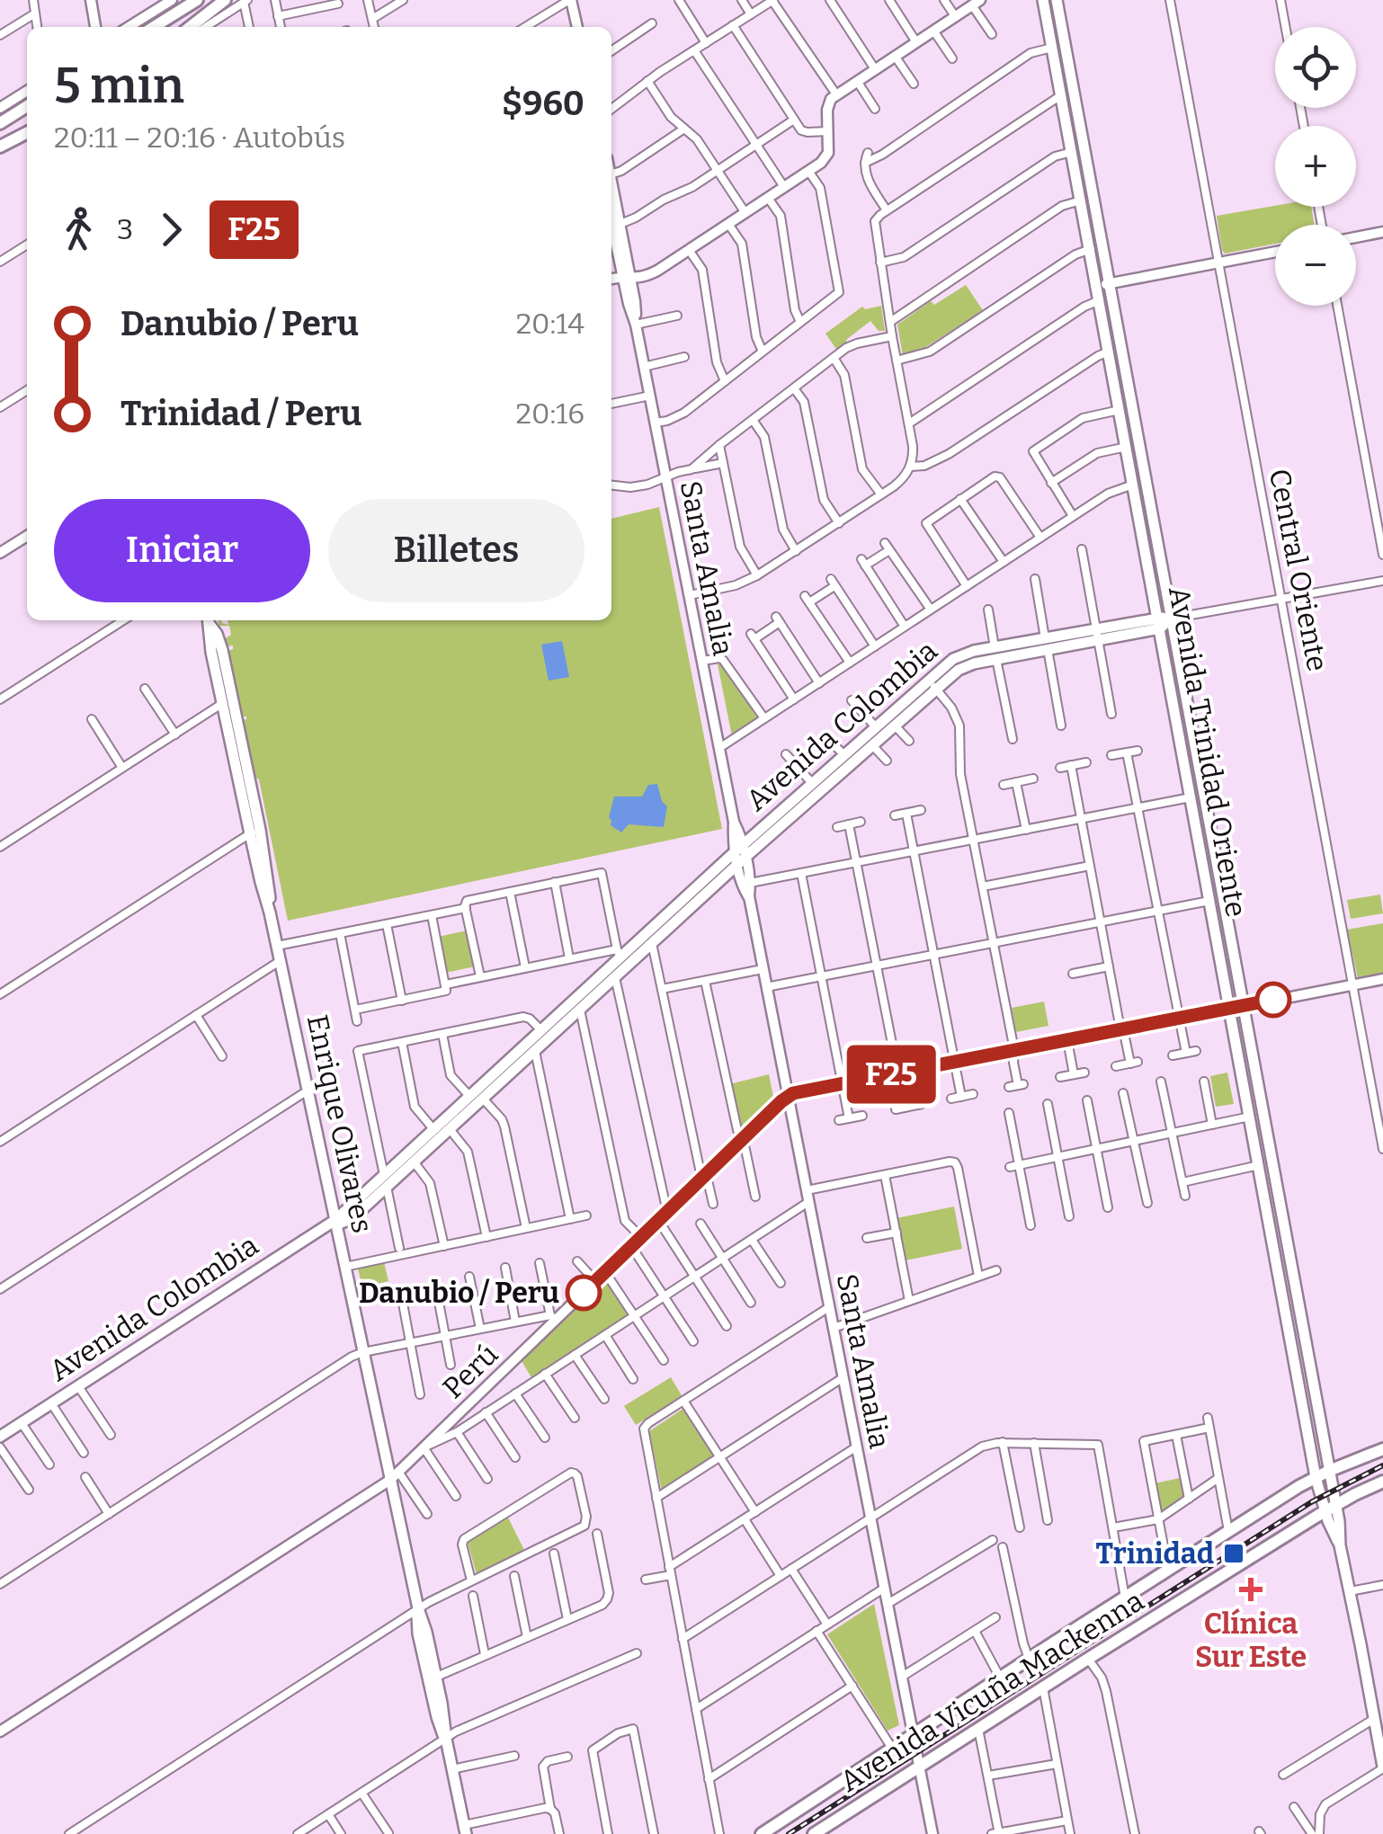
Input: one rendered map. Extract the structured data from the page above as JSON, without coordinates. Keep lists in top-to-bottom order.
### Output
{
  "streets": {
    "main road": [
      "Avenida Colombia",
      "Avenida Trinidad Oriente",
      "Enrique Olivares",
      "Avenida Vicuña Mackenna"
    ],
    "street": ["Santa Amalia", "Central Oriente", "Perú"]
  },
  "crossings": [
    ["Santa Amalia", "Avenida Colombia"],
    ["Santa Amalia", "Perú"],
    ["Santa Amalia", "Avenida Vicuña Mackenna"],
    ["Central Oriente", "Perú"],
    ["Avenida Colombia", "Avenida Trinidad Oriente"],
    ["Avenida Colombia", "Enrique Olivares"],
    ["Avenida Trinidad Oriente", "Perú"],
    ["Avenida Trinidad Oriente", "Avenida Vicuña Mackenna"],
    ["Enrique Olivares", "Perú"]
  ],
  "places": {
    "other": ["Danubio / Peru"],
    "transit": ["Trinidad"],
    "health": ["Clínica Sur Este"]
  },
  "lines": ["bus line F25"],
  "page": {
    "on_map": "F25",
    "map_buttons": ["+", "−"],
    "heading": ["5 min", "20:11 – 20:16 · Autobús", "$960"],
    "legs": ["3", "F25"],
    "list": [
      {
        "name": "Danubio / Peru",
        "value": "20:14"
      },
      {
        "name": "Trinidad / Peru",
        "value": "20:16"
      }
    ],
    "buttons": ["Iniciar", "Billetes"]
  }
}
